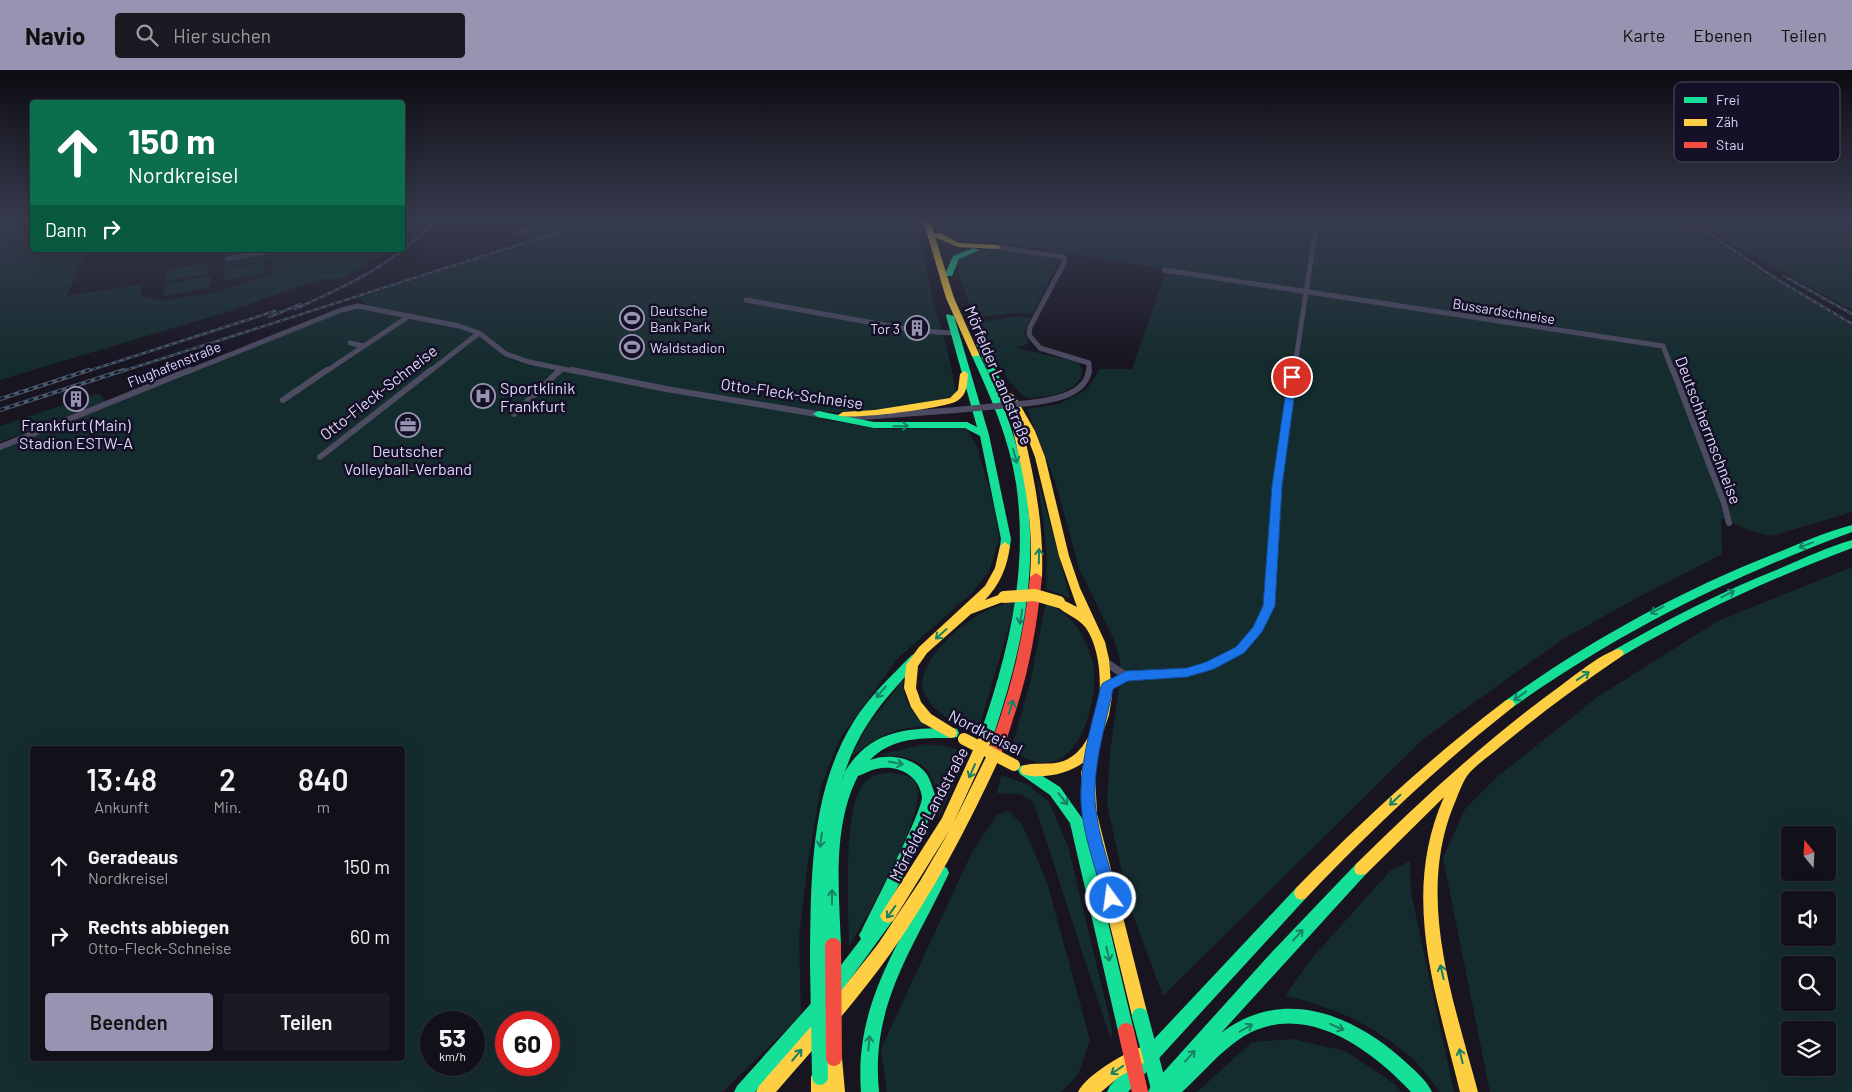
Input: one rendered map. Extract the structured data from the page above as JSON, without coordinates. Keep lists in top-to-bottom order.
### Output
{
  "streets": {
    "main road": ["Mörfelder Landstraße", "Nordkreisel"],
    "street": [
      "Bussardschneise",
      "Flughafenstraße",
      "Otto-Fleck-Schneise",
      "Deutschherrnschneise"
    ]
  },
  "crossings": [
    ["Bussardschneise", "Deutschherrnschneise"],
    ["Flughafenstraße", "Otto-Fleck-Schneise"]
  ],
  "places": {
    "sports": ["Deutsche Bank Park", "Waldstadion"],
    "building": ["Tor 3", "Frankfurt (Main) Stadion ESTW-A"],
    "hospital": ["Sportklinik Frankfurt"],
    "office": ["Deutscher Volleyball-Verband"]
  },
  "legend": ["Frei", "Zäh", "Stau"],
  "north": "top",
  "page": {
    "header": "Navio",
    "search": "Hier suchen",
    "nav": ["Karte", "Ebenen", "Teilen"],
    "turn": ["150 m", "Nordkreisel"],
    "then": "Dann",
    "eta": [
      "13:48",
      "Ankunft",
      "2",
      "Min.",
      "840",
      "m"
    ],
    "list": [
      {
        "name": "Geradeaus",
        "note": "Nordkreisel",
        "value": "150 m"
      },
      {
        "name": "Rechts abbiegen",
        "note": "Otto-Fleck-Schneise",
        "value": "60 m"
      }
    ],
    "buttons": ["Beenden", "Teilen"],
    "speed": "53 km/h",
    "limit": "60"
  }
}
